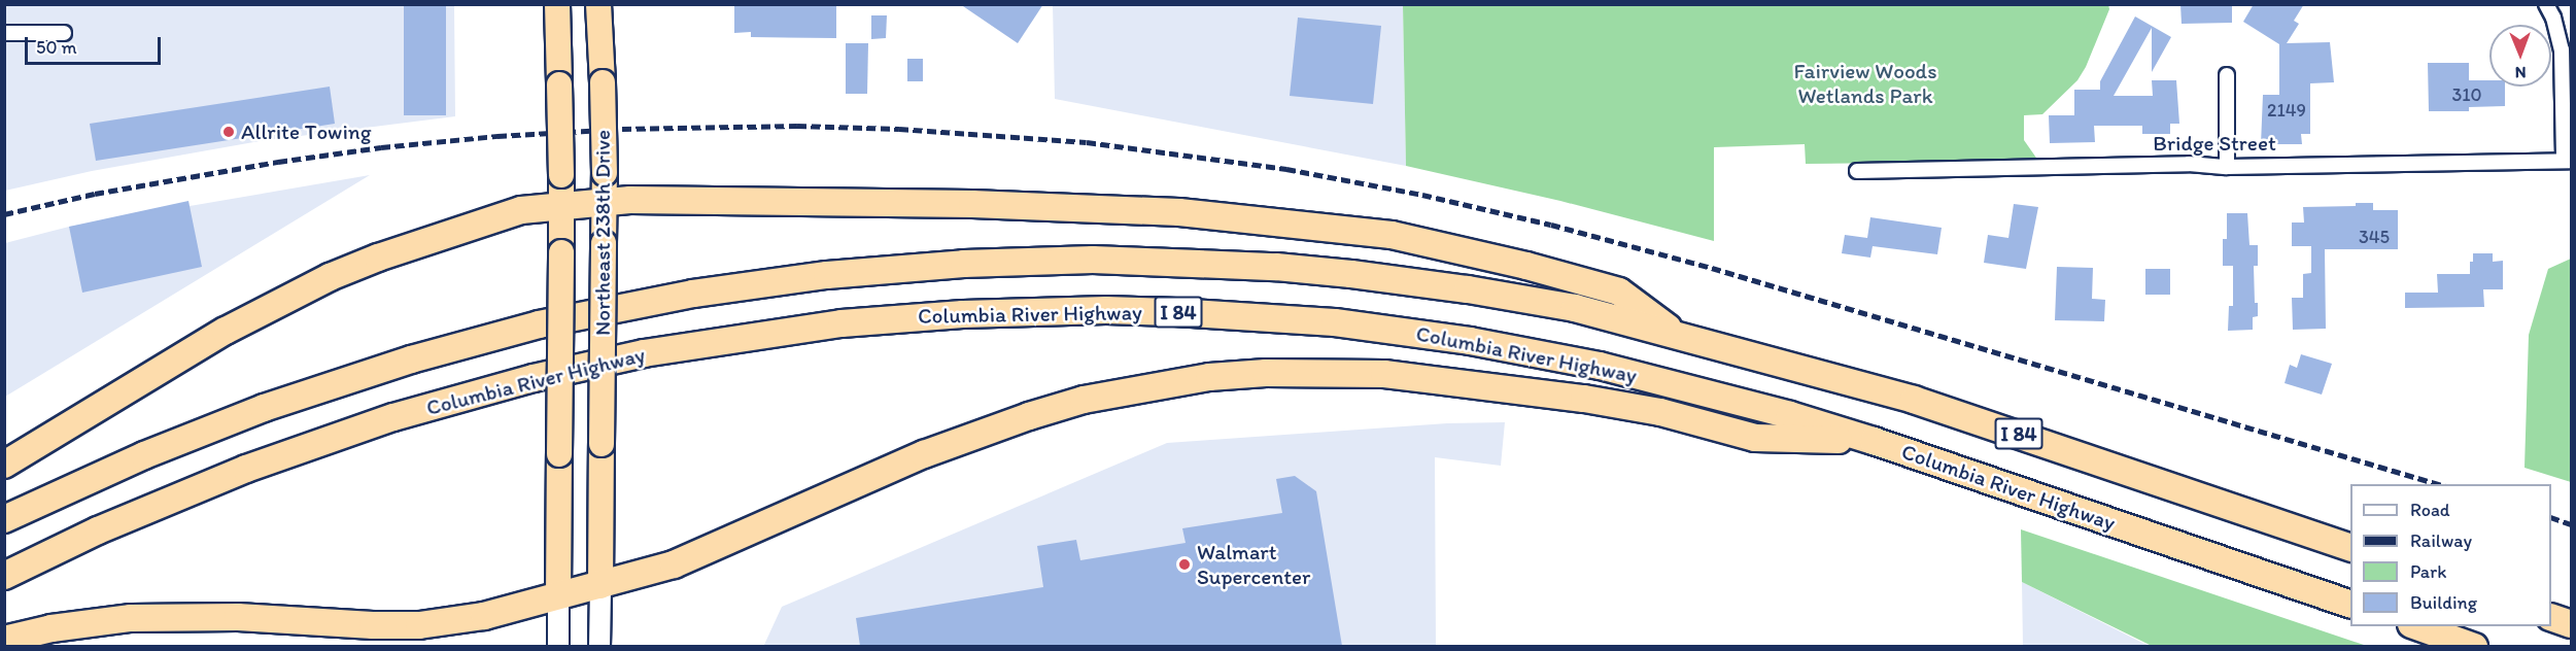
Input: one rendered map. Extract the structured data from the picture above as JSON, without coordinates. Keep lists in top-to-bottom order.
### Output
{
  "streets": {
    "highway": ["Northeast 238th Drive", "I 84", "Columbia River Highway"],
    "street": ["Bridge Street"]
  },
  "parks": ["Fairview Woods Wetlands Park"],
  "places": ["Allrite Towing", "Walmart Supercenter"],
  "house_numbers": ["310", "2149", "345"],
  "legend": [
    "Road",
    "Railway",
    "Park",
    "Building"
  ],
  "scale_bar": "50 m",
  "north": "bottom"
}
